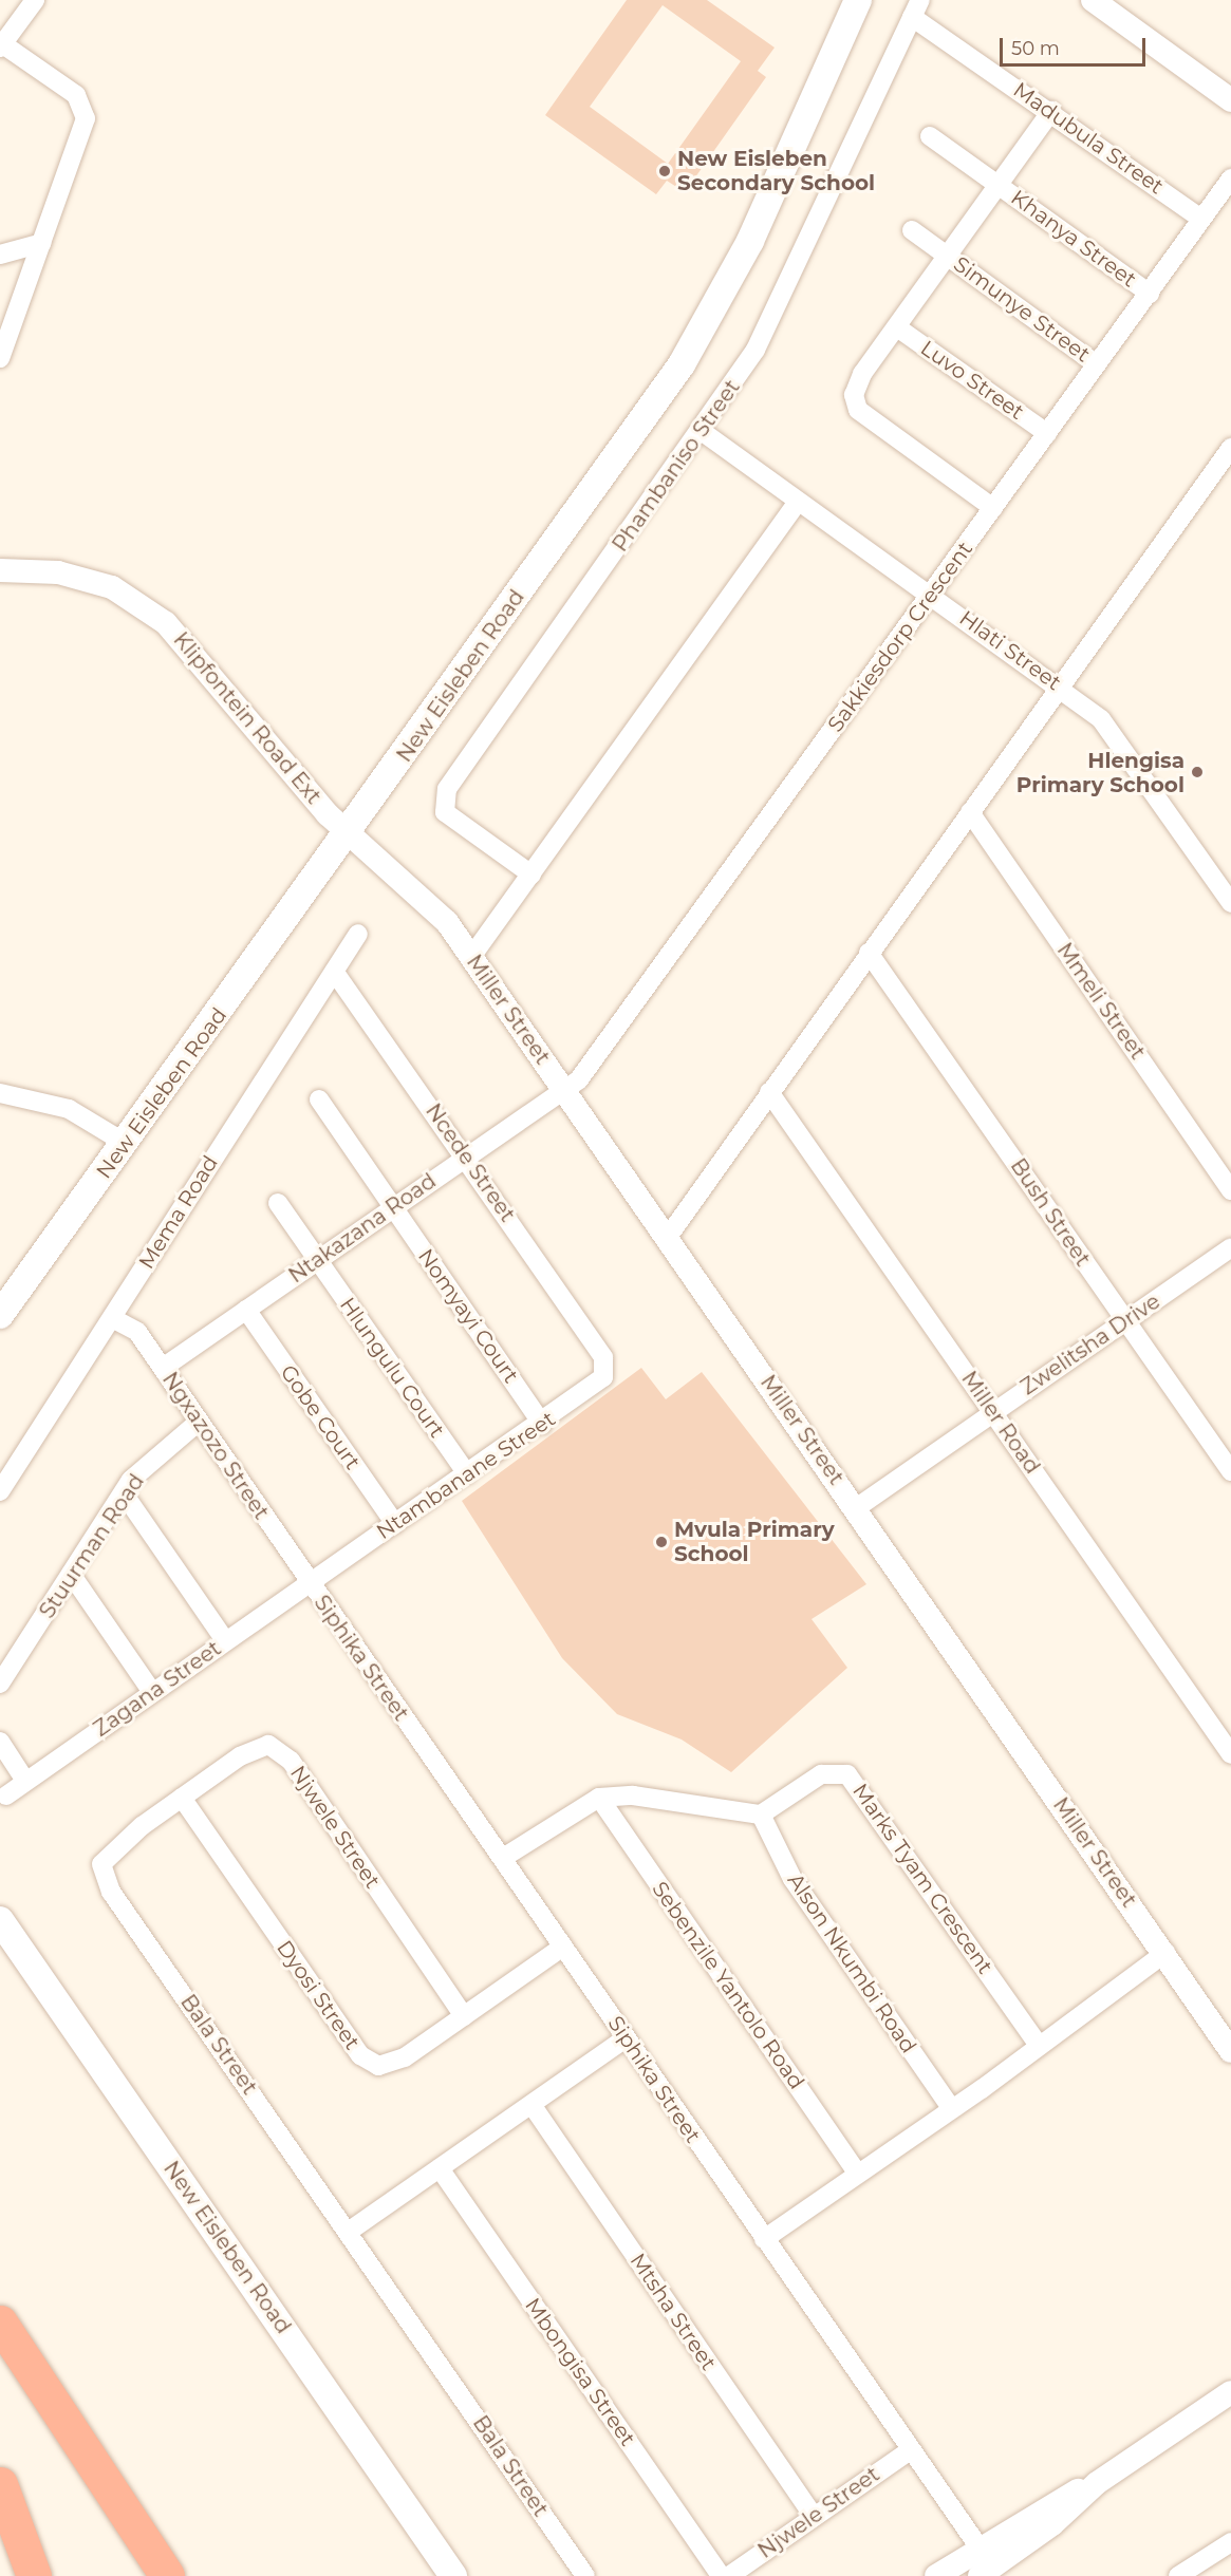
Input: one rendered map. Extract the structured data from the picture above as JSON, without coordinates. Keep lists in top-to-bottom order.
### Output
{
  "streets": {
    "main road": ["New Eisleben Road"],
    "street": [
      "Madubula Street",
      "Khanya Street",
      "Simunye Street",
      "Luvo Street",
      "Phambaniso Street",
      "Sakkiesdorp Crescent",
      "Hlati Street",
      "Klipfontein Road Ext",
      "Mmeli Street",
      "Miller Street",
      "Ncede Street",
      "Mema Road",
      "Bush Street",
      "Ntakazana Road",
      "Nomyayi Court",
      "Zwelitsha Drive",
      "Hlungulu Court",
      "Gobe Court",
      "Miller Road",
      "Ngxazozo Street",
      "Ntambanane Street",
      "Stuurman Road",
      "Siphika Street",
      "Zagana Street",
      "Njwele Street",
      "Marks Tyam Crescent",
      "Alson Nkumbi Road",
      "Sebenzile Yantolo Road",
      "Dyosi Street",
      "Bala Street",
      "Mtsha Street",
      "Mbongisa Street"
    ]
  },
  "crossings": [
    ["Madubula Street", "Phambaniso Street"],
    ["Madubula Street", "Sakkiesdorp Crescent"],
    ["Khanya Street", "Sakkiesdorp Crescent"],
    ["Simunye Street", "Sakkiesdorp Crescent"],
    ["Luvo Street", "Sakkiesdorp Crescent"],
    ["Phambaniso Street", "Hlati Street"],
    ["Sakkiesdorp Crescent", "Hlati Street"],
    ["Sakkiesdorp Crescent", "Miller Street"],
    ["Sakkiesdorp Crescent", "Ntakazana Road"],
    ["New Eisleben Road", "Klipfontein Road Ext"],
    ["New Eisleben Road", "Miller Street"],
    ["Klipfontein Road Ext", "Miller Street"],
    ["Miller Street", "Ntakazana Road"],
    ["Miller Street", "Zwelitsha Drive"],
    ["Ncede Street", "Mema Road"],
    ["Ncede Street", "Ntakazana Road"],
    ["Ncede Street", "Ntambanane Street"],
    ["Mema Road", "Ngxazozo Street"],
    ["Bush Street", "Zwelitsha Drive"],
    ["Ntakazana Road", "Nomyayi Court"],
    ["Ntakazana Road", "Hlungulu Court"],
    ["Ntakazana Road", "Gobe Court"],
    ["Ntakazana Road", "Ngxazozo Street"],
    ["Nomyayi Court", "Ntambanane Street"],
    ["Zwelitsha Drive", "Miller Road"],
    ["Hlungulu Court", "Ntambanane Street"],
    ["Gobe Court", "Ntambanane Street"],
    ["Ngxazozo Street", "Ntambanane Street"],
    ["Ngxazozo Street", "Stuurman Road"],
    ["Ngxazozo Street", "Siphika Street"],
    ["Ngxazozo Street", "Zagana Street"],
    ["Ntambanane Street", "Siphika Street"],
    ["Ntambanane Street", "Zagana Street"],
    ["Siphika Street", "Zagana Street"],
    ["Siphika Street", "Njwele Street"],
    ["Siphika Street", "Dyosi Street"],
    ["Njwele Street", "Dyosi Street"],
    ["Njwele Street", "Bala Street"],
    ["Njwele Street", "Mtsha Street"],
    ["Marks Tyam Crescent", "Alson Nkumbi Road"]
  ],
  "places": ["New Eisleben Secondary School", "Hlengisa Primary School", "Mvula Primary School"],
  "scale_bar": "50 m"
}
